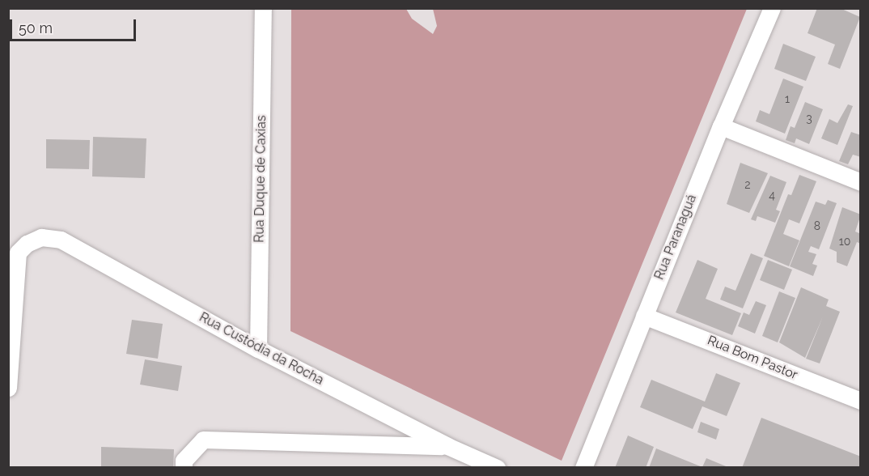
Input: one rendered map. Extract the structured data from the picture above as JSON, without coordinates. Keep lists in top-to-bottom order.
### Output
{
  "streets": {
    "street": [
      "Rua Duque de Caxias",
      "Rua Paranaguá",
      "Rua Custódia da Rocha",
      "Rua Bom Pastor"
    ]
  },
  "crossings": [
    ["Rua Duque de Caxias", "Rua Custódia da Rocha"],
    ["Rua Paranaguá", "Rua Bom Pastor"]
  ],
  "house_numbers": [
    "1",
    "3",
    "2",
    "4",
    "8",
    "10"
  ],
  "scale_bar": "50 m"
}
